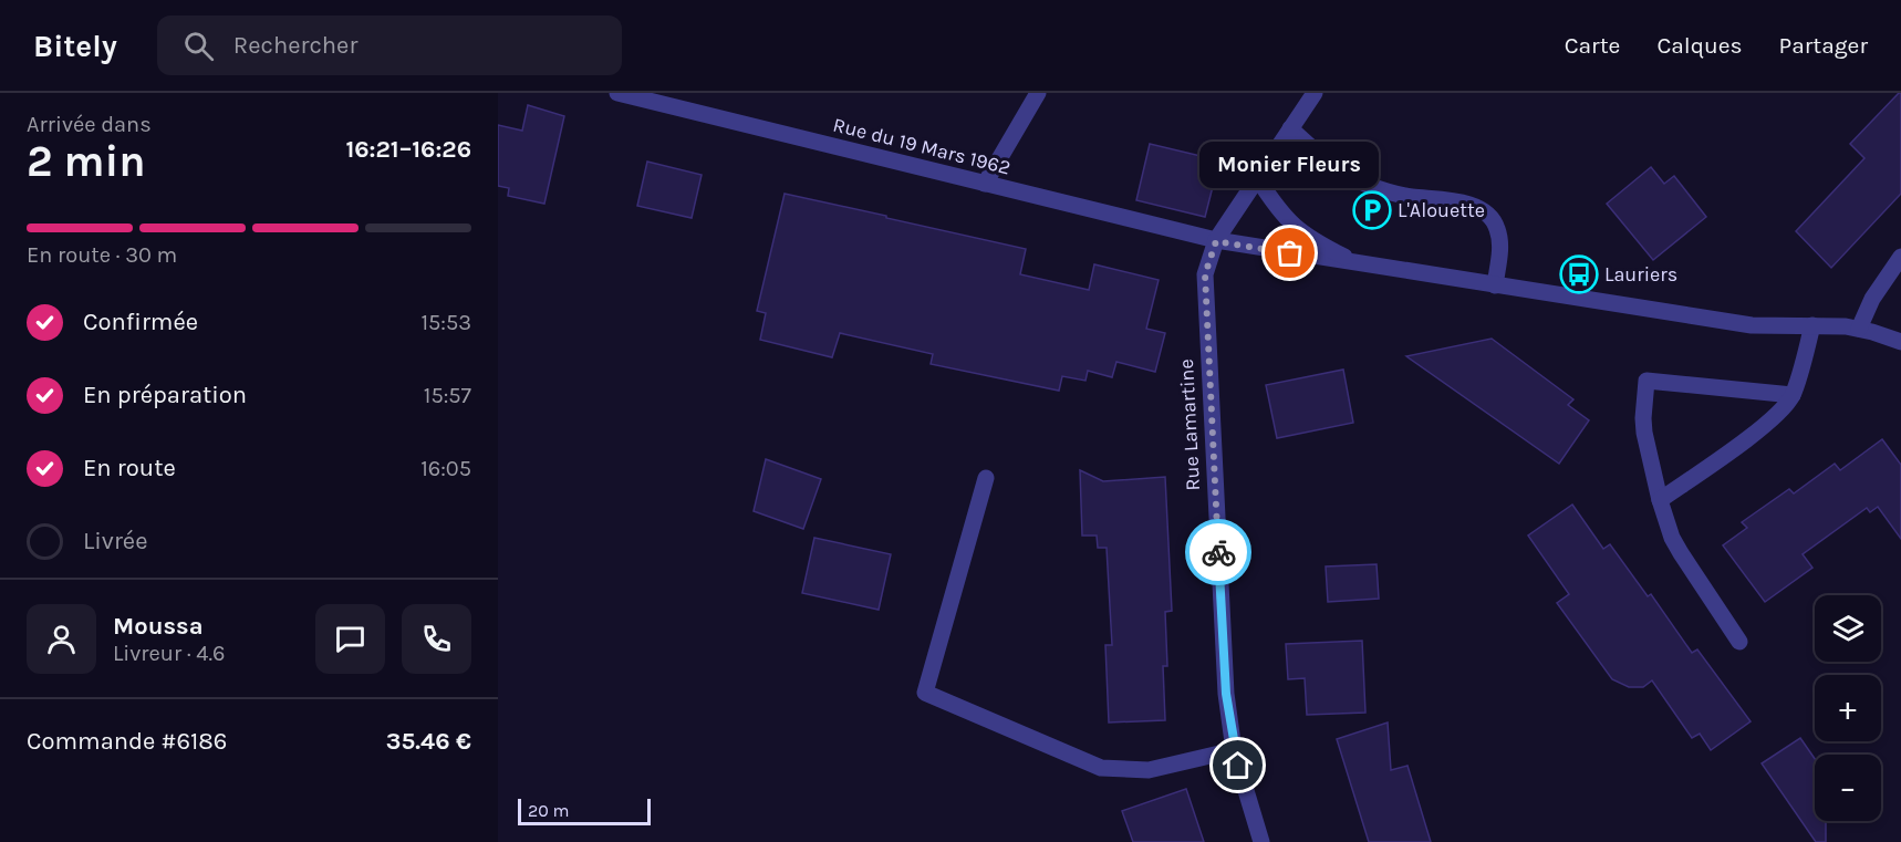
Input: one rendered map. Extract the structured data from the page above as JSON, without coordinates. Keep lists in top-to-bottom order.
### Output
{
  "streets": {
    "street": ["Rue du 19 Mars 1962", "Rue Lamartine"]
  },
  "crossings": [
    ["Rue du 19 Mars 1962", "Rue Lamartine"]
  ],
  "places": {
    "parking": ["L'Alouette"],
    "other": ["Monier Fleurs"],
    "bus stop": ["Lauriers"]
  },
  "scale_bar": "20 m",
  "page": {
    "header": "Bitely",
    "search": "Rechercher",
    "nav": ["Carte", "Calques", "Partager"],
    "heading": ["2 min", "Arrivée dans", "16:21–16:26"],
    "panel": [
      "Moussa",
      "Livreur · 4.6",
      "Commande #6186",
      "35.46 €"
    ],
    "bubble": "Monier Fleurs",
    "bar": "En route · 30 m",
    "list": [
      ["Confirmée", "15:53"],
      ["En préparation", "15:57"],
      ["En route", "16:05"],
      "Livrée"
    ],
    "map_buttons": ["+", "−"],
    "scale": "20 m"
  }
}
